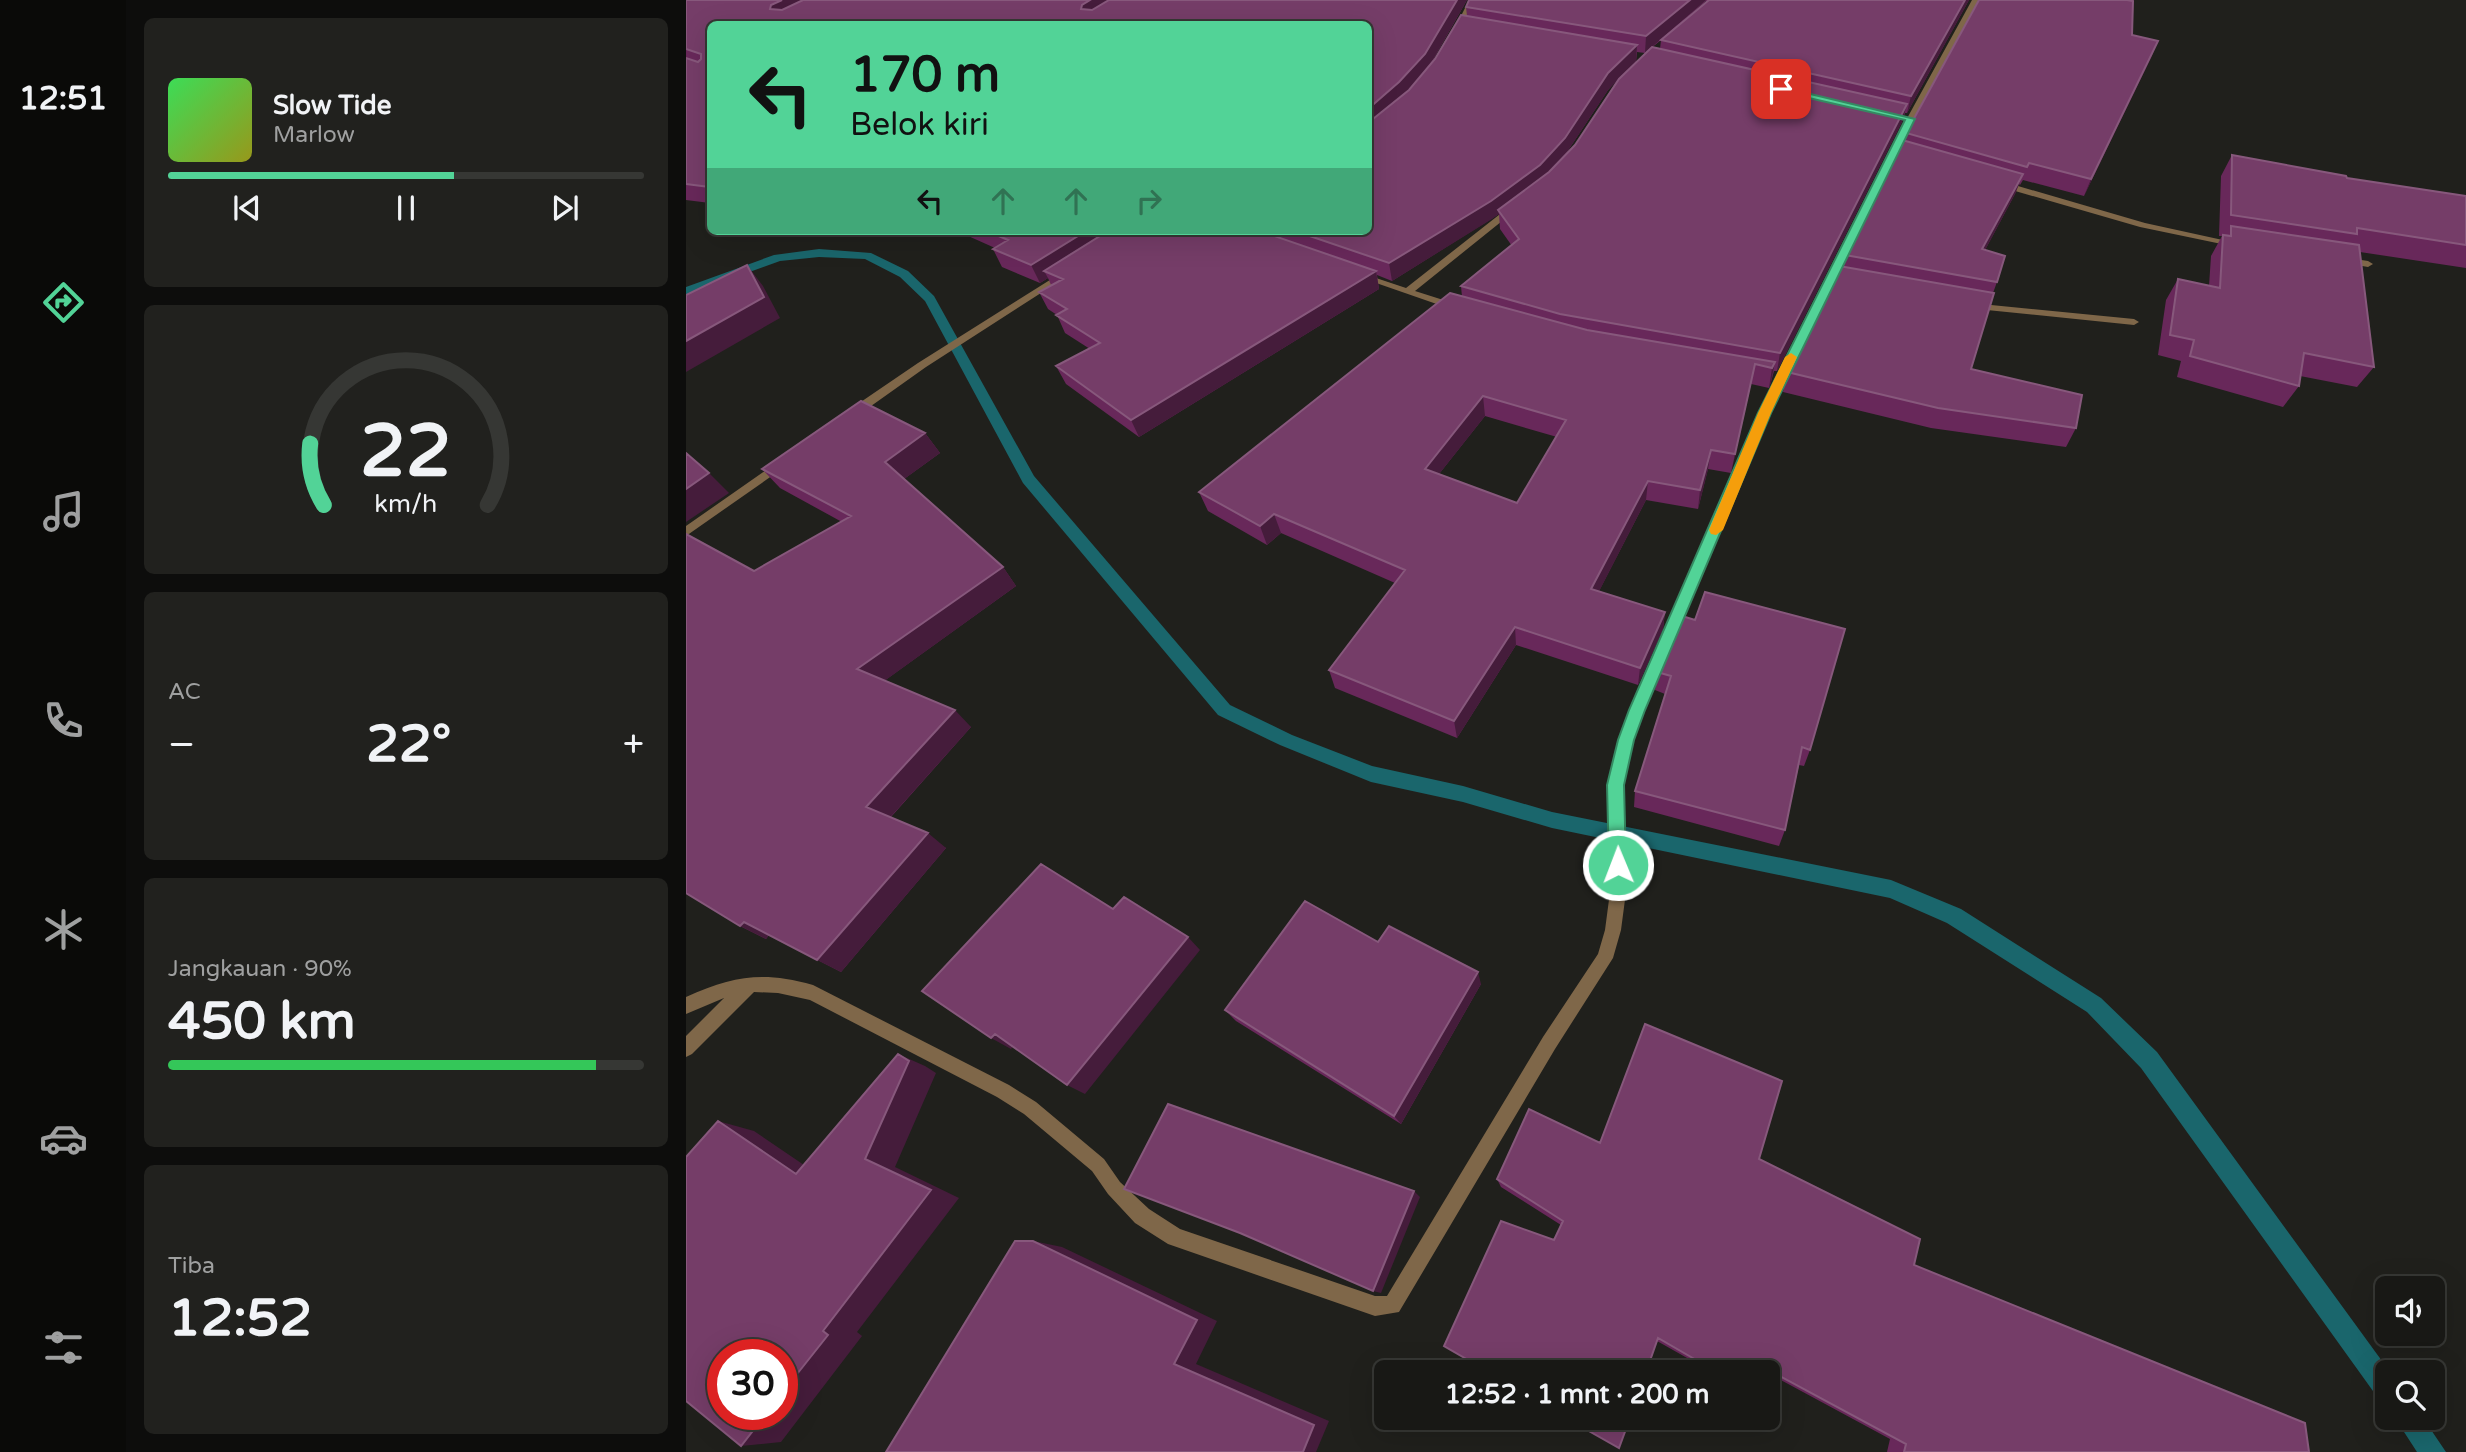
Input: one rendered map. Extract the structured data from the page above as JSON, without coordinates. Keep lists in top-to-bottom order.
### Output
{
  "page": {
    "tabs": "12:51",
    "turn": ["170 m", "Belok kiri"],
    "song": ["Slow Tide", "Marlow"],
    "tile": [
      "AC",
      ["Jangkauan · 90%", "450 km"],
      ["Tiba", "12:52"]
    ],
    "heat": ["−", "22°", "+"],
    "limit": "30",
    "trip": "12:52 · 1 mnt · 200 m",
    "gauge": ["22", "km/h"]
  }
}
